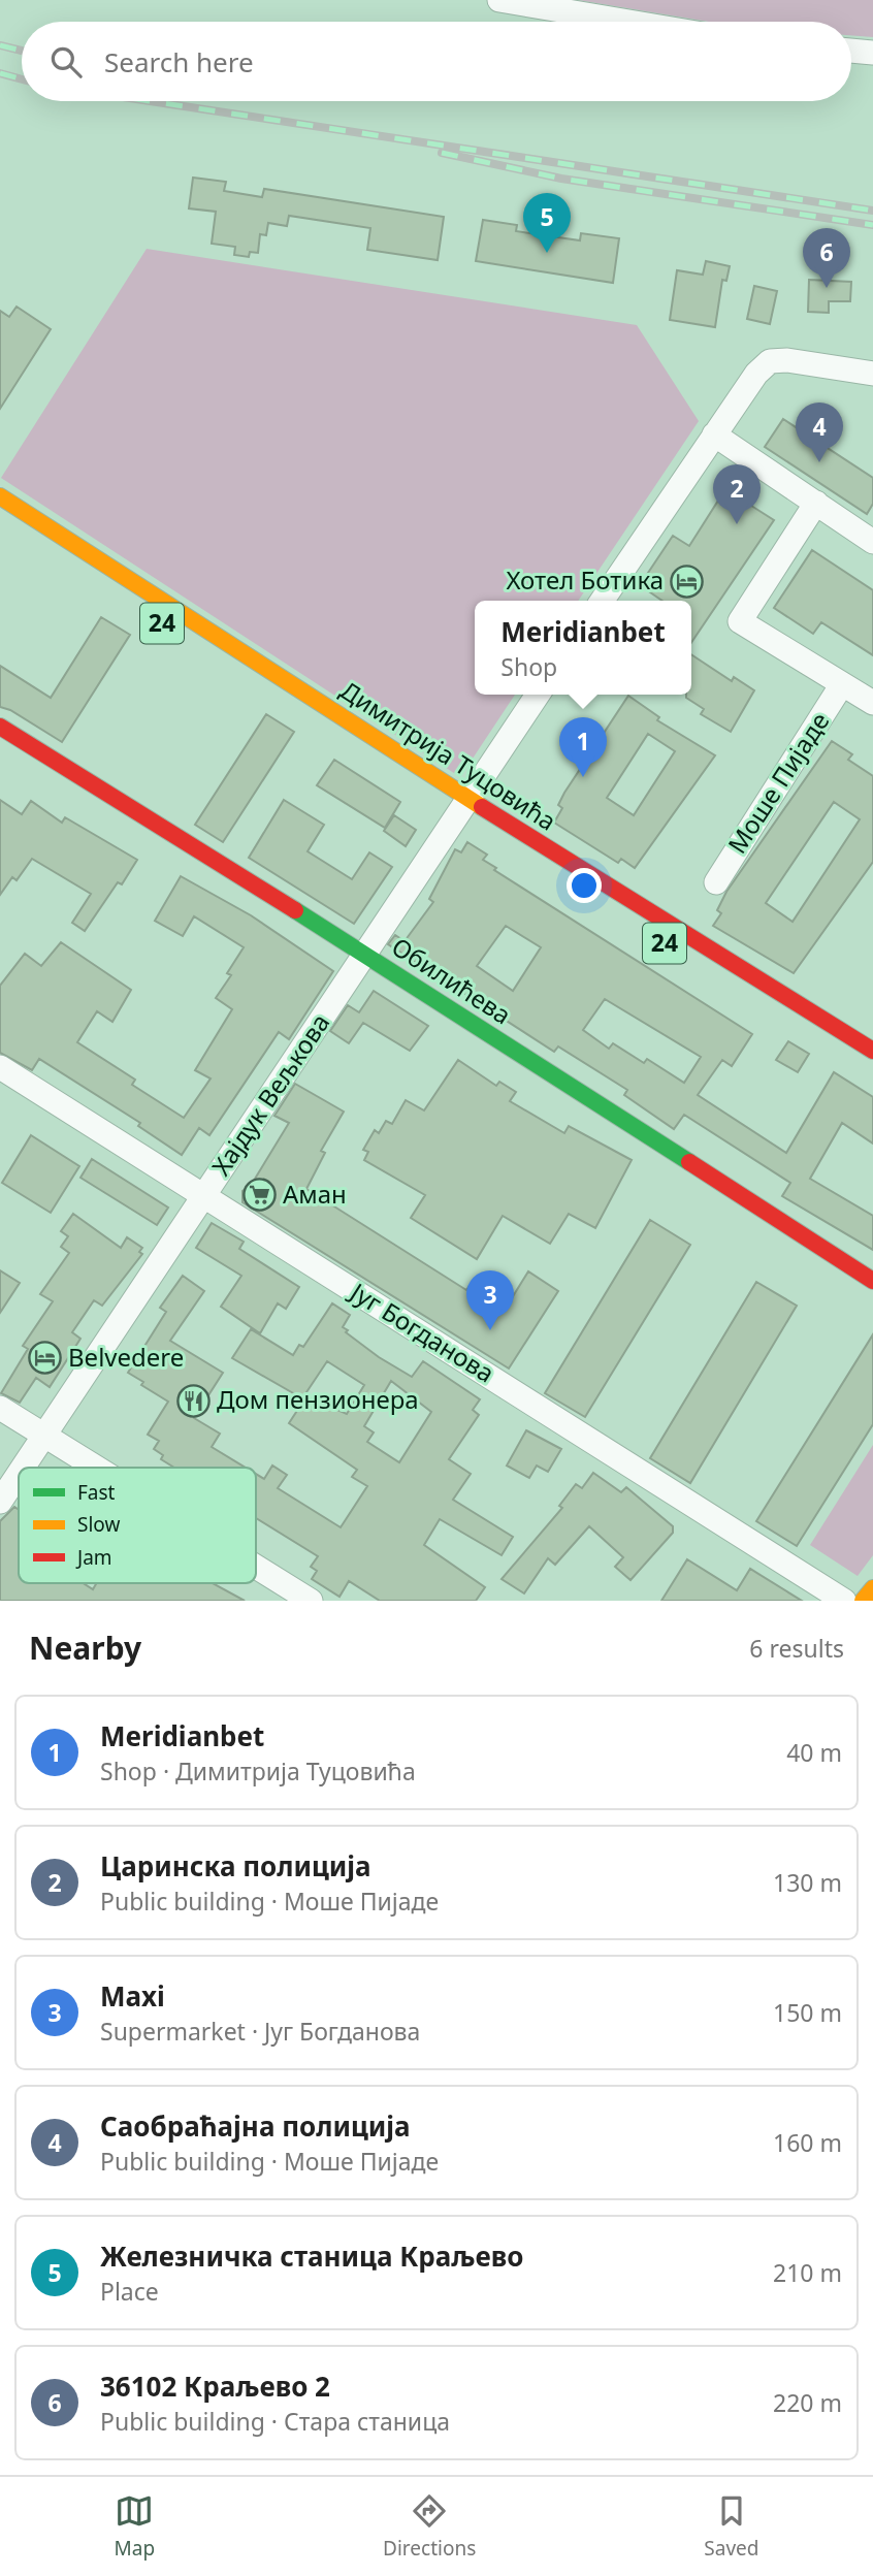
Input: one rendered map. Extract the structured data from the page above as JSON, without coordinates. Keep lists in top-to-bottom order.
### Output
{
  "streets": {
    "main road": ["24", "Димитрија Туцовића", "Обилићева"],
    "street": ["Моше Пијаде", "Хајдук Вељкова", "Југ Богданова"]
  },
  "crossings": [
    ["Димитрија Туцовића", "Хајдук Вељкова"],
    ["Обилићева", "Хајдук Вељкова"],
    ["Хајдук Вељкова", "Југ Богданова"]
  ],
  "places": {
    "hotel": ["Хотел Ботика", "Belvedere"],
    "supermarket": ["Аман"],
    "restaurant": ["Дом пензионера"]
  },
  "legend": ["Fast", "Slow", "Jam"],
  "page": {
    "search": "Search here",
    "pins": [
      "5",
      "6",
      "4",
      "2",
      "1",
      "3"
    ],
    "popup": ["Meridianbet", "Shop"],
    "heading": ["Nearby", "6 results"],
    "list": [
      {
        "mark": "1",
        "name": "Meridianbet",
        "note": "Shop · Димитрија Туцовића",
        "value": "40 m"
      },
      {
        "mark": "2",
        "name": "Царинска полиција",
        "note": "Public building · Моше Пијаде",
        "value": "130 m"
      },
      {
        "mark": "3",
        "name": "Maxi",
        "note": "Supermarket · Југ Богданова",
        "value": "150 m"
      },
      {
        "mark": "4",
        "name": "Саобраћајна полиција",
        "note": "Public building · Моше Пијаде",
        "value": "160 m"
      },
      {
        "mark": "5",
        "name": "Железничка станица Краљево",
        "note": "Place",
        "value": "210 m"
      },
      {
        "mark": "6",
        "name": "36102 Краљево 2",
        "note": "Public building · Стара станица",
        "value": "220 m"
      }
    ],
    "nav": ["Map", "Directions", "Saved"]
  }
}
